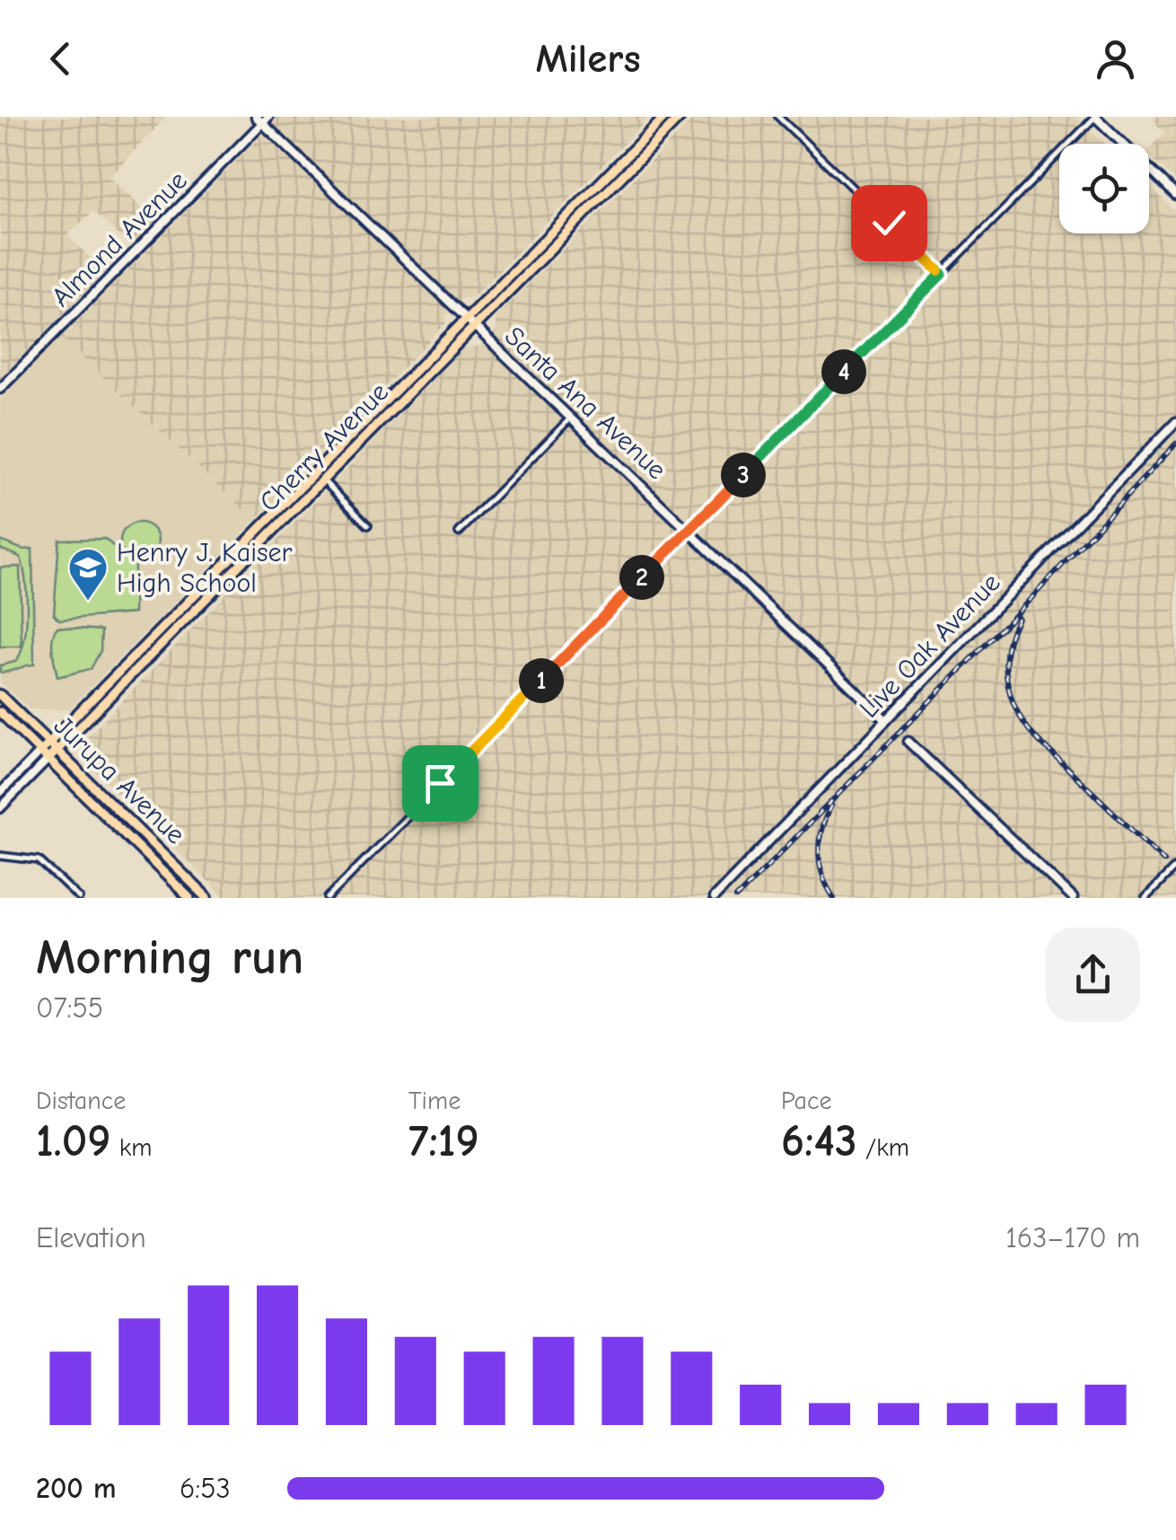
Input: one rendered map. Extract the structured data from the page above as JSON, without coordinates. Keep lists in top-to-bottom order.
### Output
{
  "streets": {
    "main road": ["Cherry Avenue", "Jurupa Avenue"],
    "street": ["Almond Avenue", "Santa Ana Avenue", "Live Oak Avenue"]
  },
  "crossings": [
    ["Almond Avenue", "Santa Ana Avenue"],
    ["Santa Ana Avenue", "Cherry Avenue"],
    ["Santa Ana Avenue", "Live Oak Avenue"],
    ["Cherry Avenue", "Jurupa Avenue"]
  ],
  "places": {
    "school or university": ["Henry J. Kaiser High School"]
  },
  "page": {
    "header": "Milers",
    "pins": [
      "4",
      "3",
      "2",
      "1"
    ],
    "heading": ["Morning run", "07:55"],
    "stats": [
      ["Distance", "1.09 km"],
      ["Time", "7:19"],
      ["Pace", "6:43 /km"]
    ],
    "chart": ["Elevation", "163–170 m"],
    "list": [
      {
        "name": "200 m",
        "note": "6:53"
      }
    ]
  }
}
